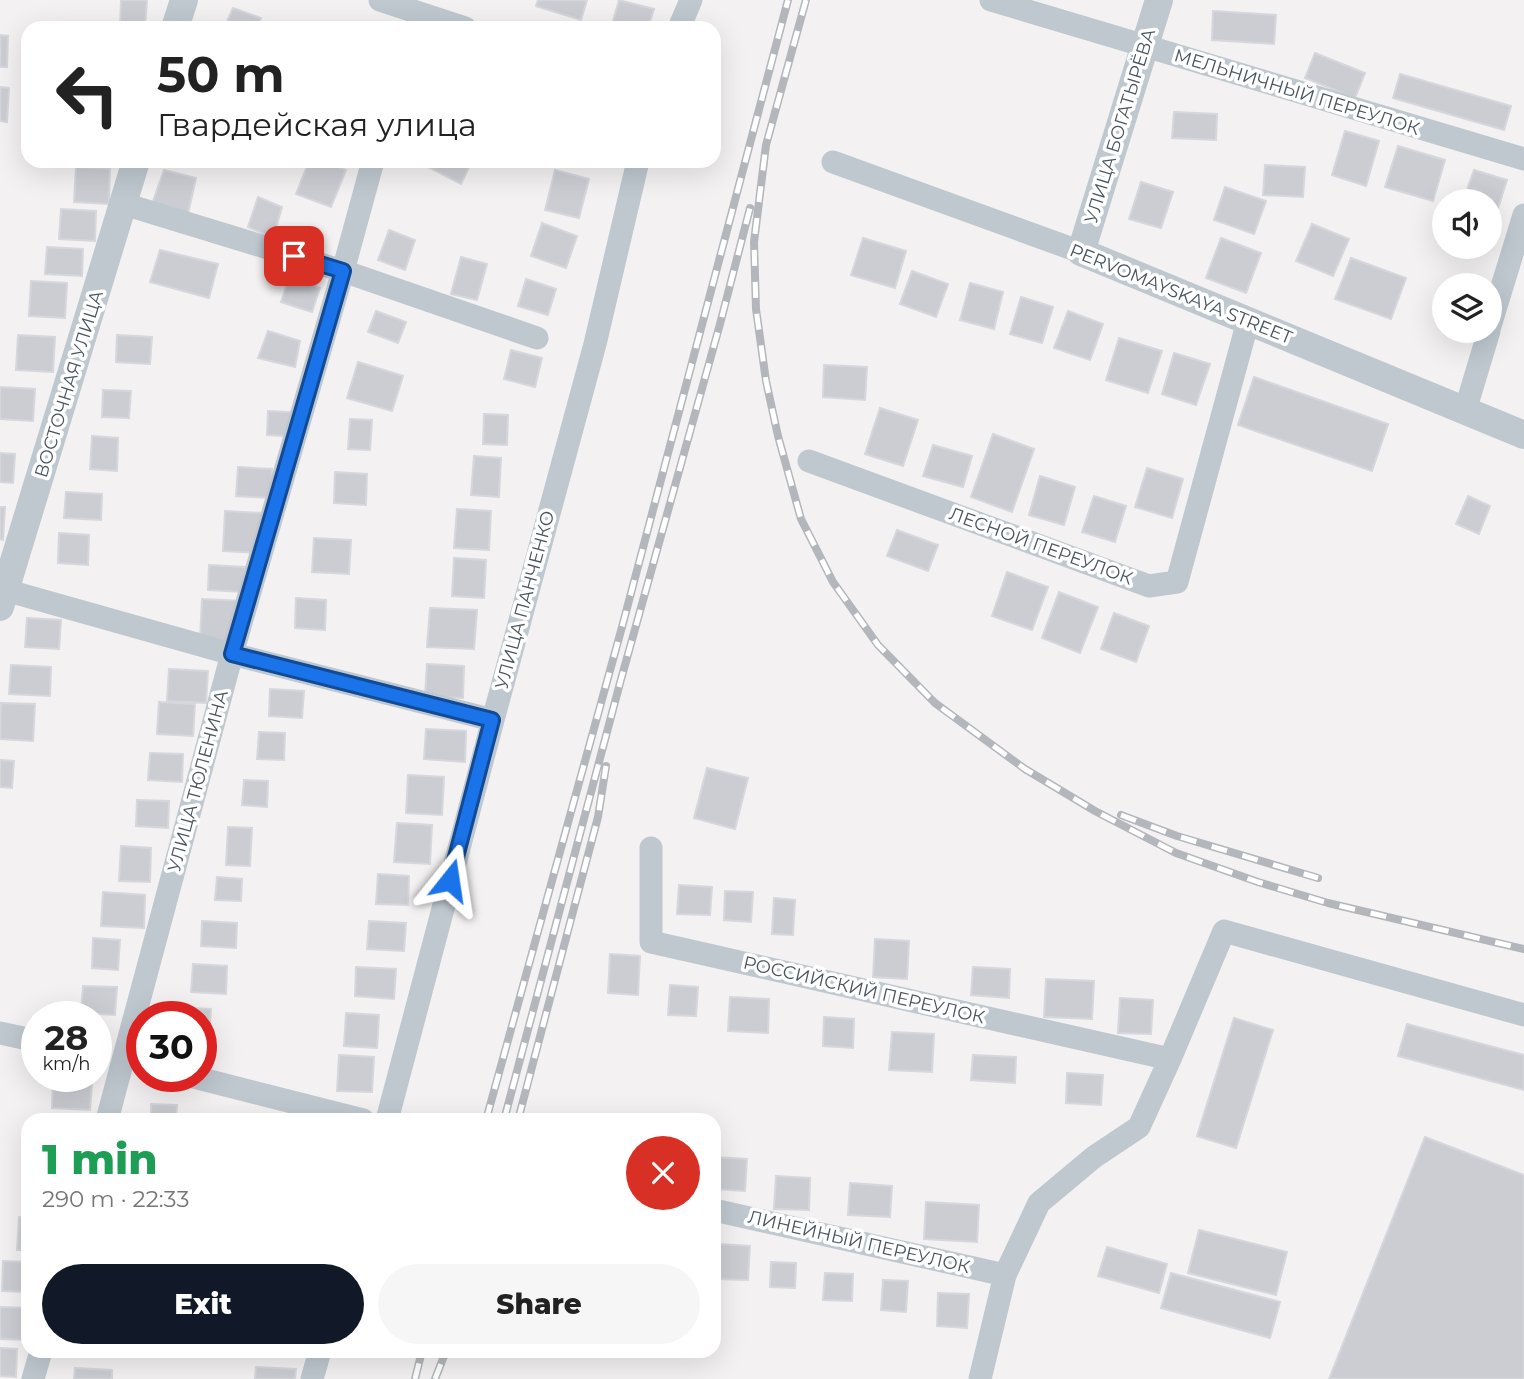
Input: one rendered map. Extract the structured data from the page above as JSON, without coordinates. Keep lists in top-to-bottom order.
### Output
{
  "streets": {
    "street": [
      "МЕЛЬНИЧНЫЙ ПЕРЕУЛОК",
      "УЛИЦА БОГАТЫРЁВА",
      "PERVOMAYSKAYA STREET",
      "ВОСТОЧНАЯ УЛИЦА",
      "ЛЕСНОЙ ПЕРЕУЛОК",
      "УЛИЦА ПАНЧЕНКО",
      "УЛИЦА ТЮЛЕНИНА",
      "РОССИЙСКИЙ ПЕРЕУЛОК",
      "ЛИНЕЙНЫЙ ПЕРЕУЛОК"
    ]
  },
  "crossings": [
    ["МЕЛЬНИЧНЫЙ ПЕРЕУЛОК", "УЛИЦА БОГАТЫРЁВА"],
    ["УЛИЦА БОГАТЫРЁВА", "PERVOMAYSKAYA STREET"],
    ["PERVOMAYSKAYA STREET", "ЛЕСНОЙ ПЕРЕУЛОК"]
  ],
  "page": {
    "turn": ["50 m", "Гвардейская улица"],
    "speed": "28 km/h",
    "limit": "30",
    "heading": ["1 min", "290 m · 22:33"],
    "buttons": ["Exit", "Share"]
  }
}
